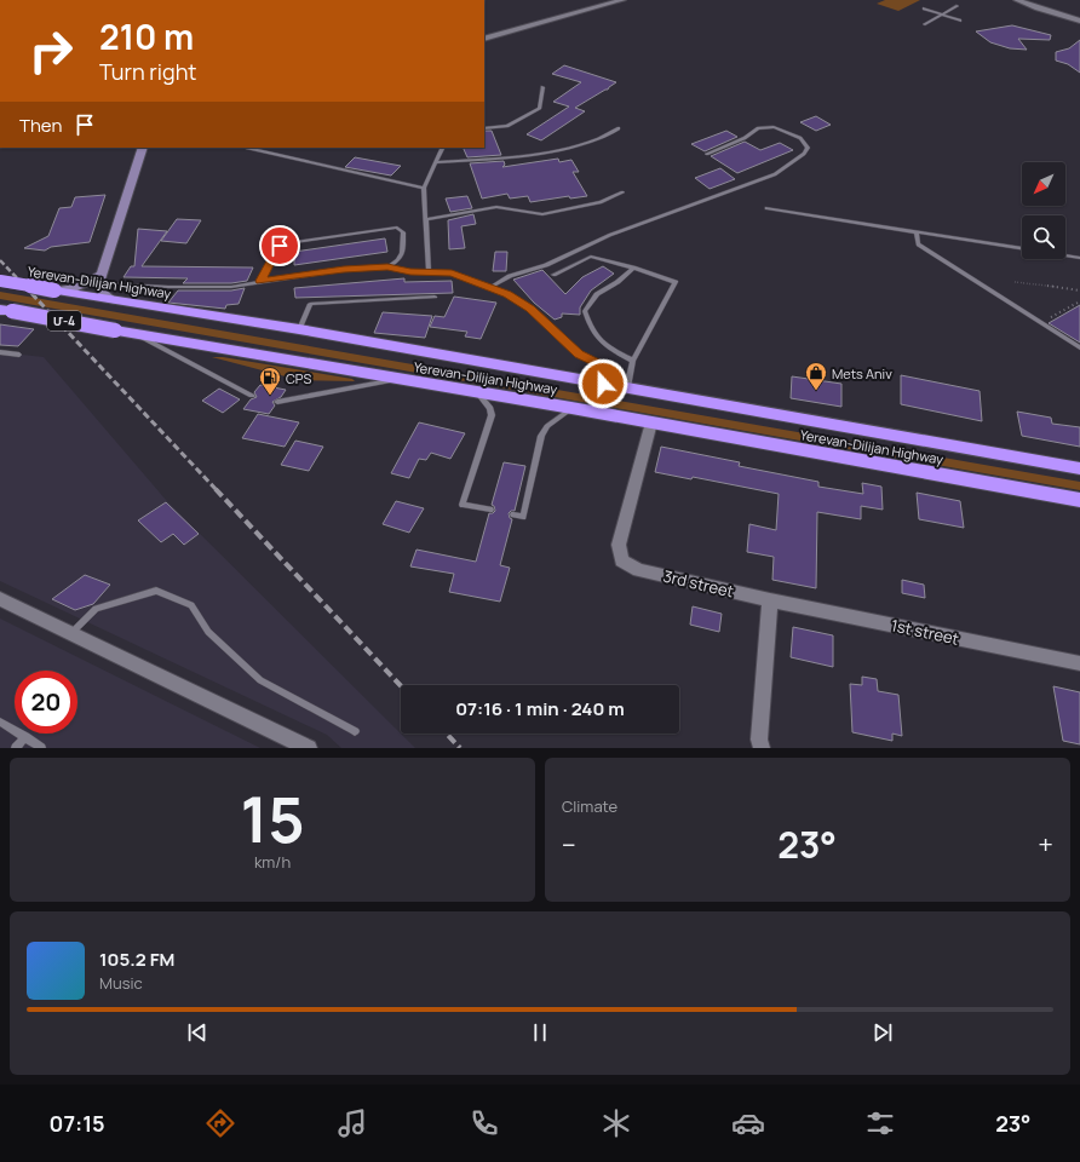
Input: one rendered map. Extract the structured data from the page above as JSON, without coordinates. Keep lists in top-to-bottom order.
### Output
{
  "streets": {
    "highway": ["Yerevan-Dilijan Highway", "Մ-4"],
    "street": ["3rd street", "1st street"]
  },
  "crossings": [
    ["Yerevan-Dilijan Highway", "3rd street"],
    ["3rd street", "1st street"]
  ],
  "places": {
    "shop": ["Mets Aniv"],
    "fuel station": ["CPS"]
  },
  "north": "bottom left",
  "page": {
    "turn": ["210 m", "Turn right"],
    "then": "Then",
    "limit": "20",
    "trip": "07:16 · 1 min · 240 m",
    "tile": [
      ["15", "km/h"],
      "Climate"
    ],
    "heat": ["−", "23°", "+"],
    "song": ["105.2 FM", "Music"],
    "tabs": ["07:15", "23°"]
  }
}
